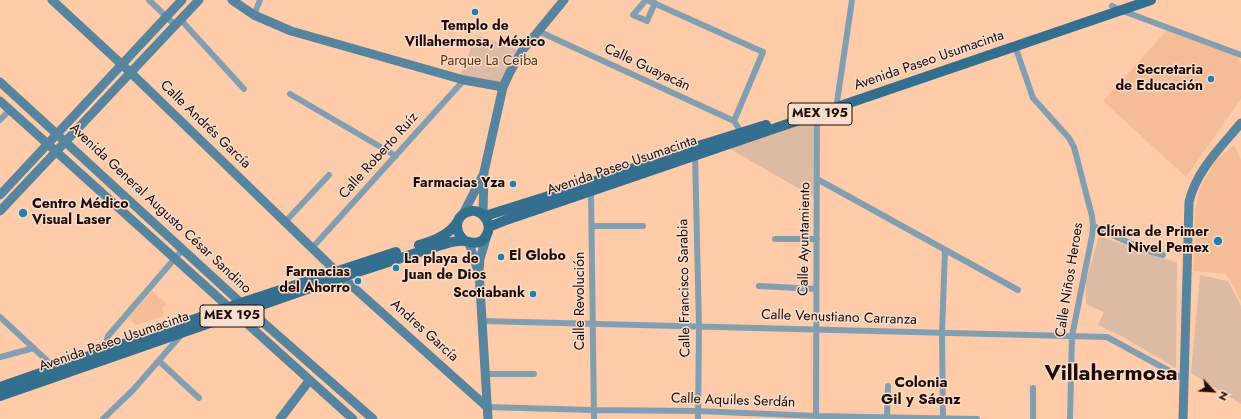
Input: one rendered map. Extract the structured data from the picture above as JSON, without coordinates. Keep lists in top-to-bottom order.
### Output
{
  "streets": {
    "main road": [
      "Avenida Paseo Usumacinta",
      "MEX 195",
      "Calle Andrés García",
      "Avenida General Augusto César Sandino",
      "Andres García"
    ],
    "street": [
      "Calle Guayacán",
      "Calle Roberto Ruíz",
      "Calle Ayuntamiento",
      "Calle Niños Heroes",
      "Calle Francisco Sarabia",
      "Calle Revolución",
      "Calle Venustiano Carranza",
      "Calle Aquiles Serdán"
    ]
  },
  "crossings": [
    ["Avenida Paseo Usumacinta", "Calle Andrés García"],
    ["Avenida Paseo Usumacinta", "Avenida General Augusto César Sandino"],
    ["Avenida Paseo Usumacinta", "Calle Ayuntamiento"],
    ["Avenida Paseo Usumacinta", "Calle Niños Heroes"],
    ["Avenida Paseo Usumacinta", "Calle Francisco Sarabia"],
    ["Avenida Paseo Usumacinta", "Calle Revolución"],
    ["Avenida Paseo Usumacinta", "Andres García"],
    ["Calle Andrés García", "Calle Roberto Ruíz"],
    ["Calle Andrés García", "Andres García"],
    ["Calle Ayuntamiento", "Calle Venustiano Carranza"],
    ["Calle Ayuntamiento", "Calle Aquiles Serdán"],
    ["Calle Niños Heroes", "Calle Venustiano Carranza"],
    ["Calle Francisco Sarabia", "Calle Venustiano Carranza"],
    ["Calle Francisco Sarabia", "Calle Aquiles Serdán"],
    ["Calle Revolución", "Calle Venustiano Carranza"],
    ["Calle Revolución", "Calle Aquiles Serdán"],
    ["Andres García", "Calle Aquiles Serdán"]
  ],
  "districts": ["Villahermosa", "Colonia Gil y Sáenz"],
  "parks": ["Parque La Ceiba"],
  "places": [
    "Templo de Villahermosa, México",
    "Secretaria de Educación",
    "Farmacias Yza",
    "Centro Médico Visual Laser",
    "Clínica de Primer Nivel Pemex",
    "El Globo",
    "La playa de Juan de Dios",
    "Farmacias del Ahorro",
    "Scotiabank"
  ],
  "north": "bottom right"
}
